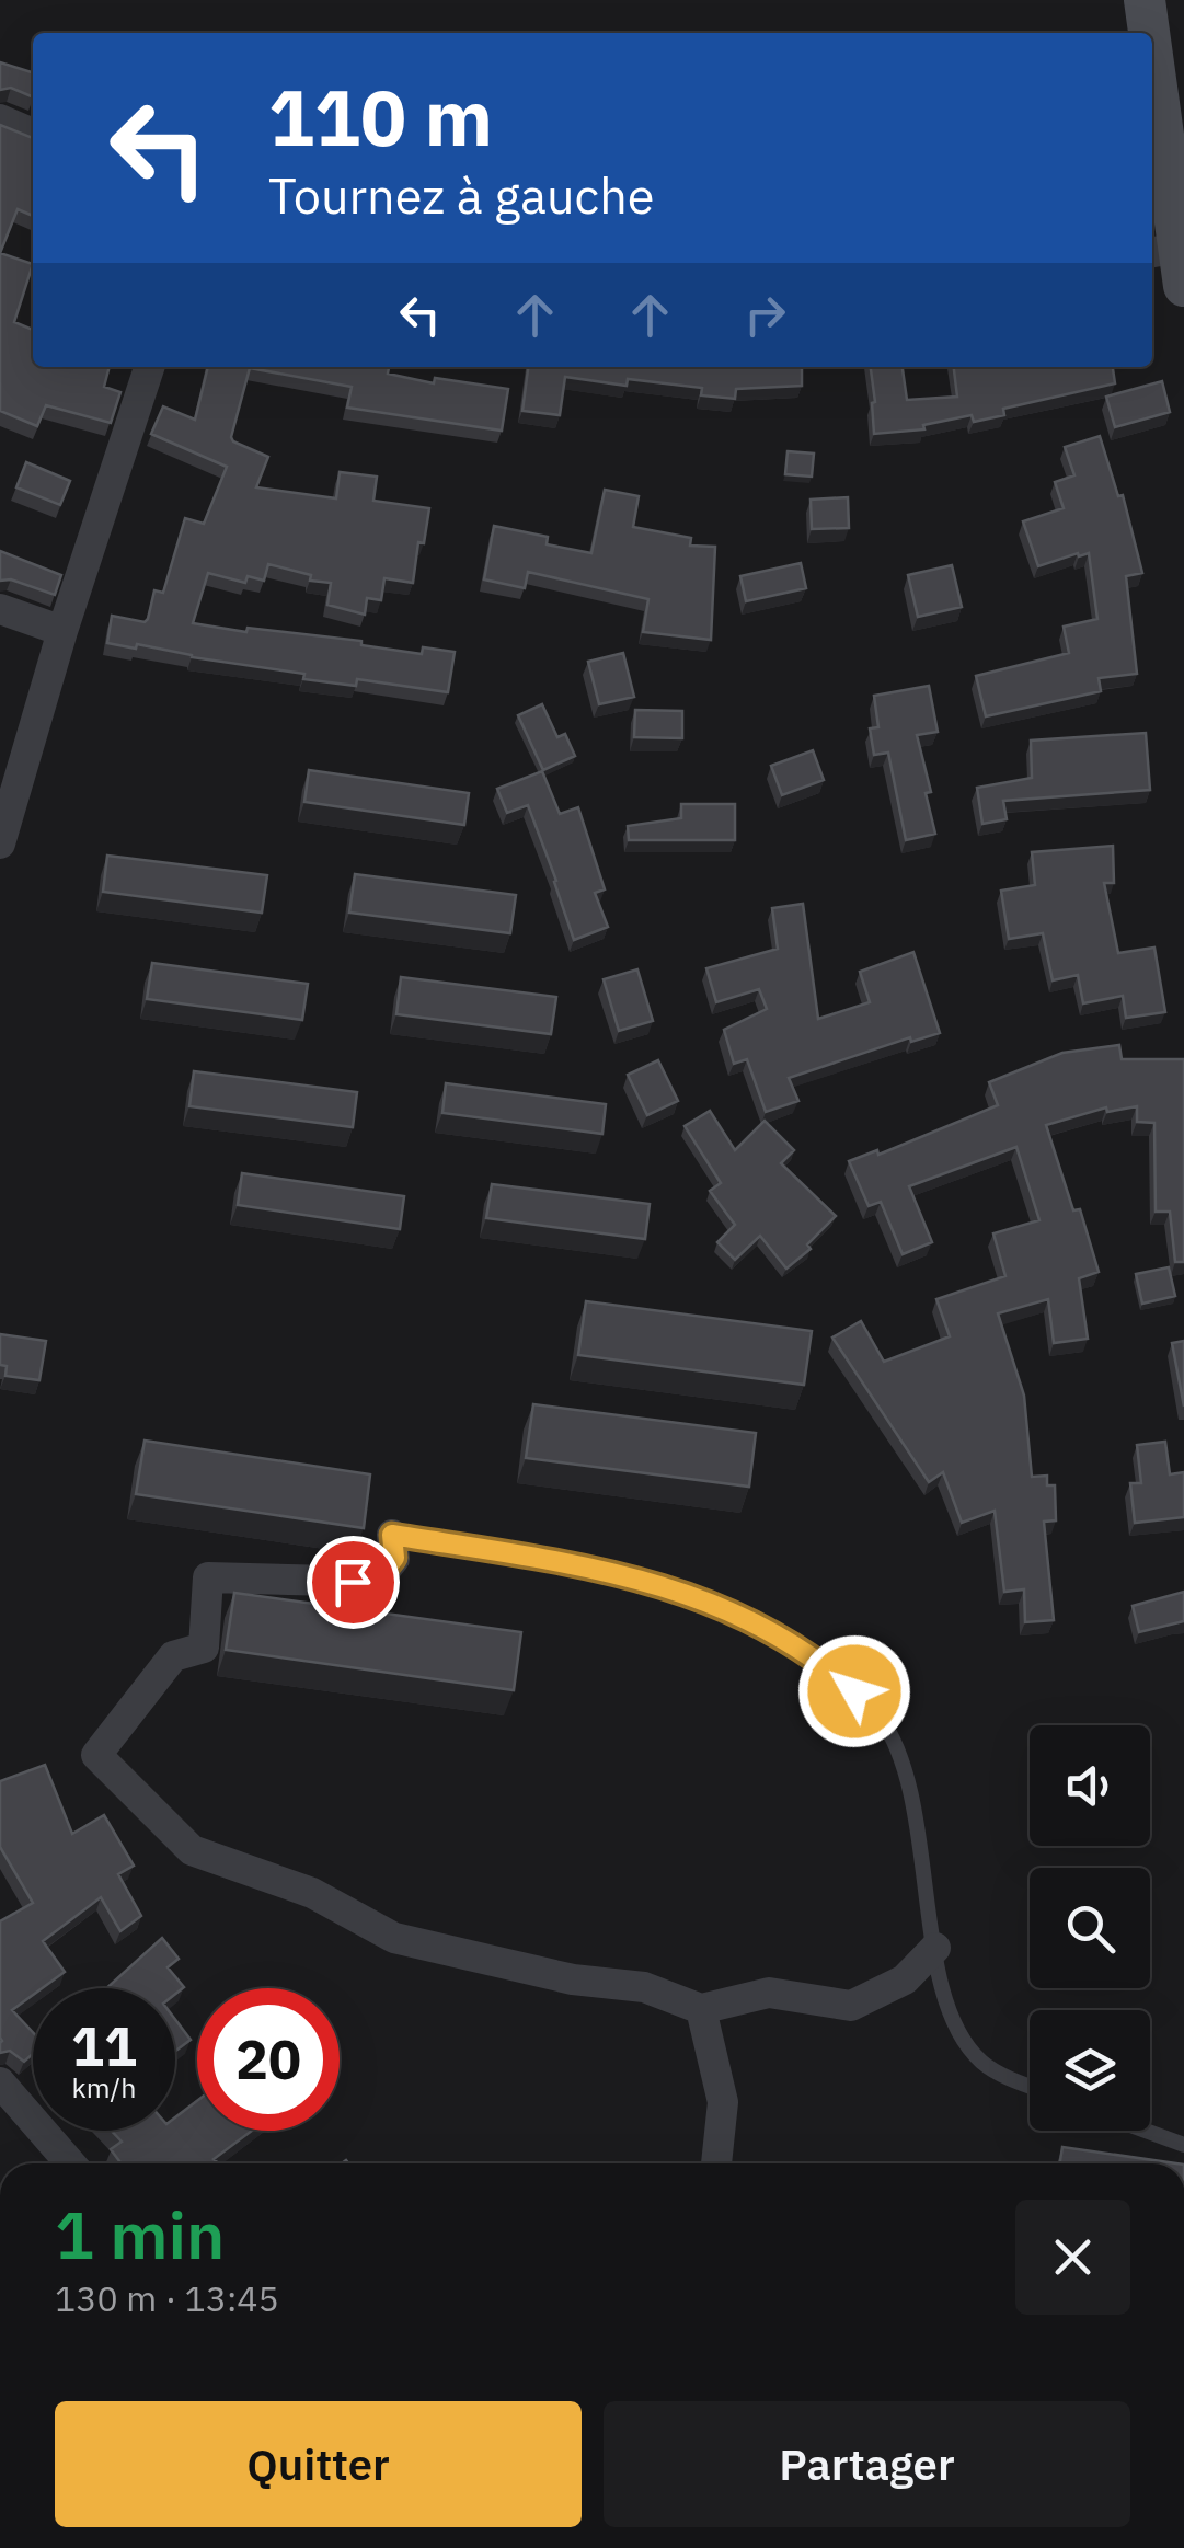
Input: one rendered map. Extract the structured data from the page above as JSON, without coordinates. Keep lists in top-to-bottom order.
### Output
{
  "page": {
    "turn": ["110 m", "Tournez à gauche"],
    "speed": "11 km/h",
    "limit": "20",
    "heading": ["1 min", "130 m · 13:45"],
    "buttons": ["Quitter", "Partager"]
  }
}
